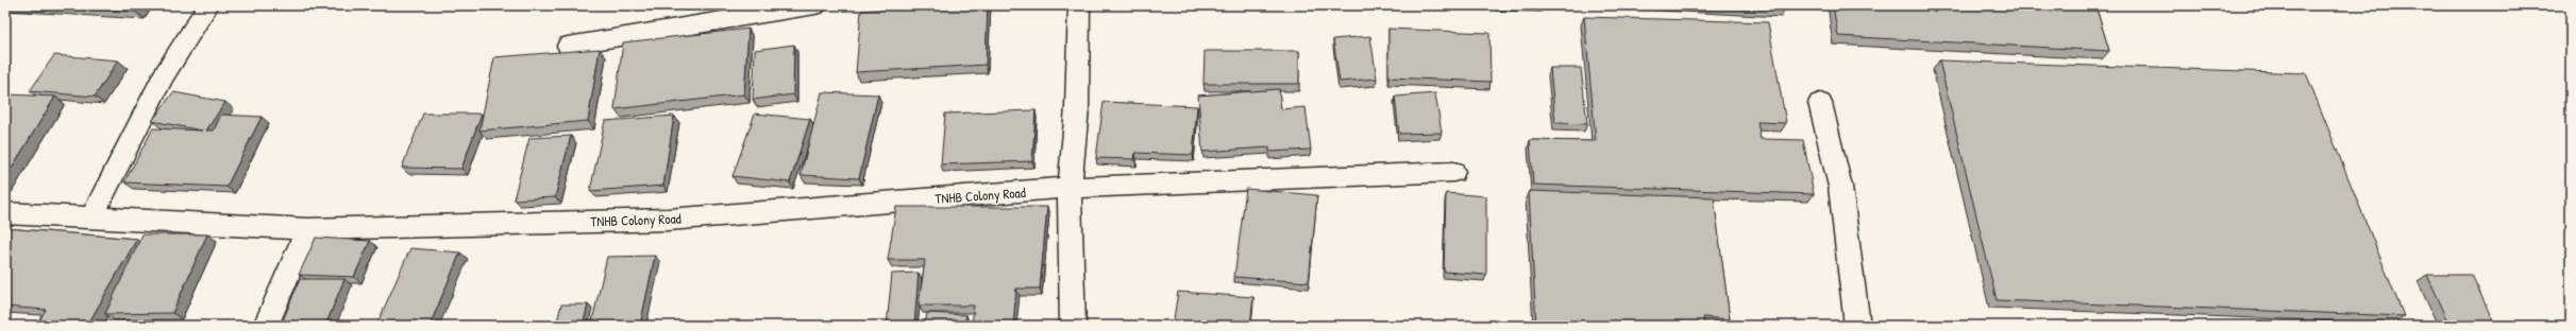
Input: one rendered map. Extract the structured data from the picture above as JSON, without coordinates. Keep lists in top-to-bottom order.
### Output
{
  "streets": {
    "street": ["TNHB Colony Road"]
  }
}
